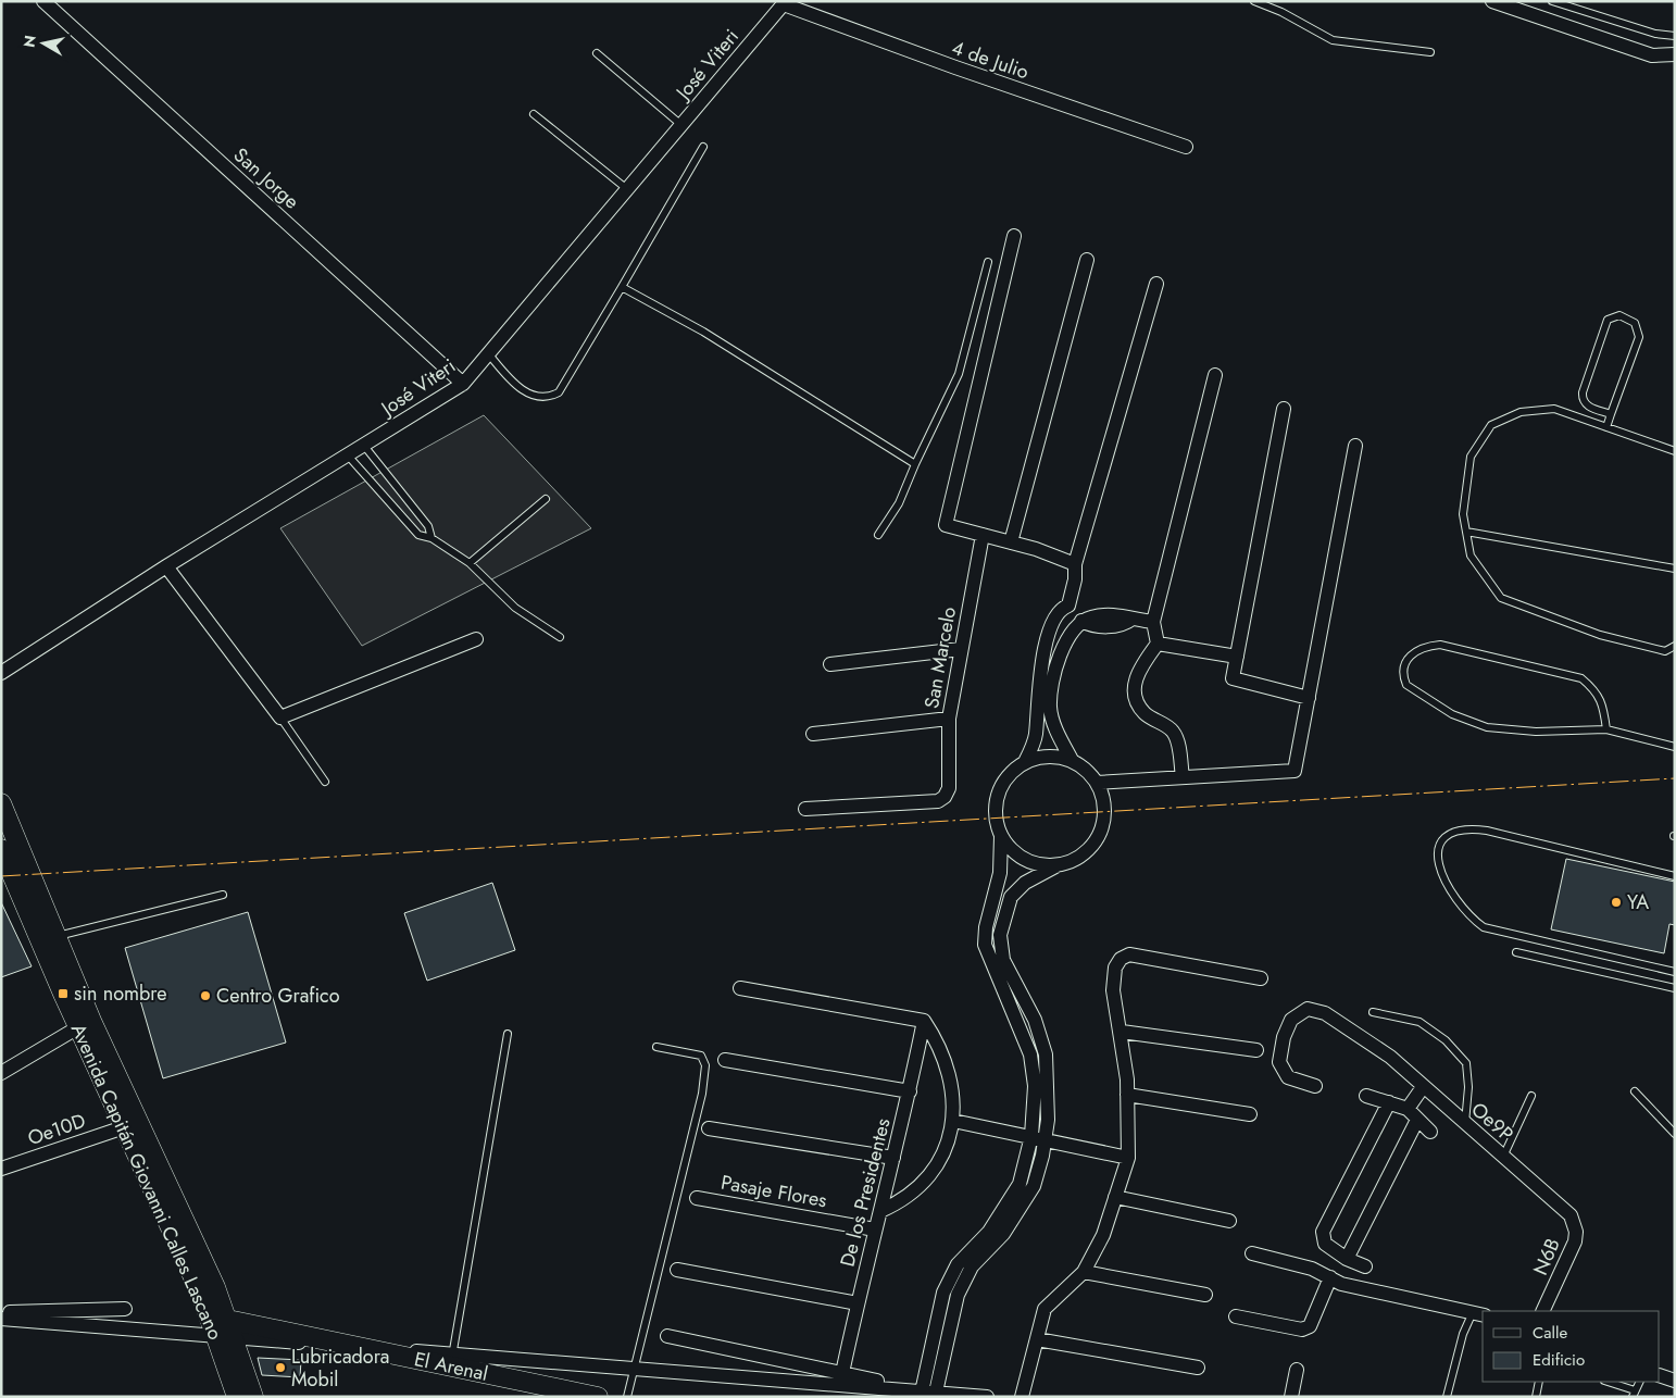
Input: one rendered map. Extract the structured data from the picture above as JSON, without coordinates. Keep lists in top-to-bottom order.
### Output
{
  "streets": {
    "main road": ["Avenida Capitán Giovanni Calles Lascano", "El Arenal"],
    "street": [
      "4 de Julio",
      "José Viteri",
      "San Jorge",
      "San Marcelo",
      "Oe9P",
      "Oe10D",
      "Pasaje Flores",
      "De los Presidentes",
      "N6B"
    ]
  },
  "crossings": [
    ["4 de Julio", "José Viteri"],
    ["José Viteri", "San Jorge"],
    ["Oe9P", "N6B"],
    ["Oe10D", "Avenida Capitán Giovanni Calles Lascano"],
    ["Avenida Capitán Giovanni Calles Lascano", "El Arenal"],
    ["Pasaje Flores", "De los Presidentes"]
  ],
  "places": {
    "other": ["YA", "Centro Grafico", "Lubricadora Mobil"],
    "transit": ["sin nombre"]
  },
  "legend": ["Calle", "Edificio"],
  "north": "left"
}
